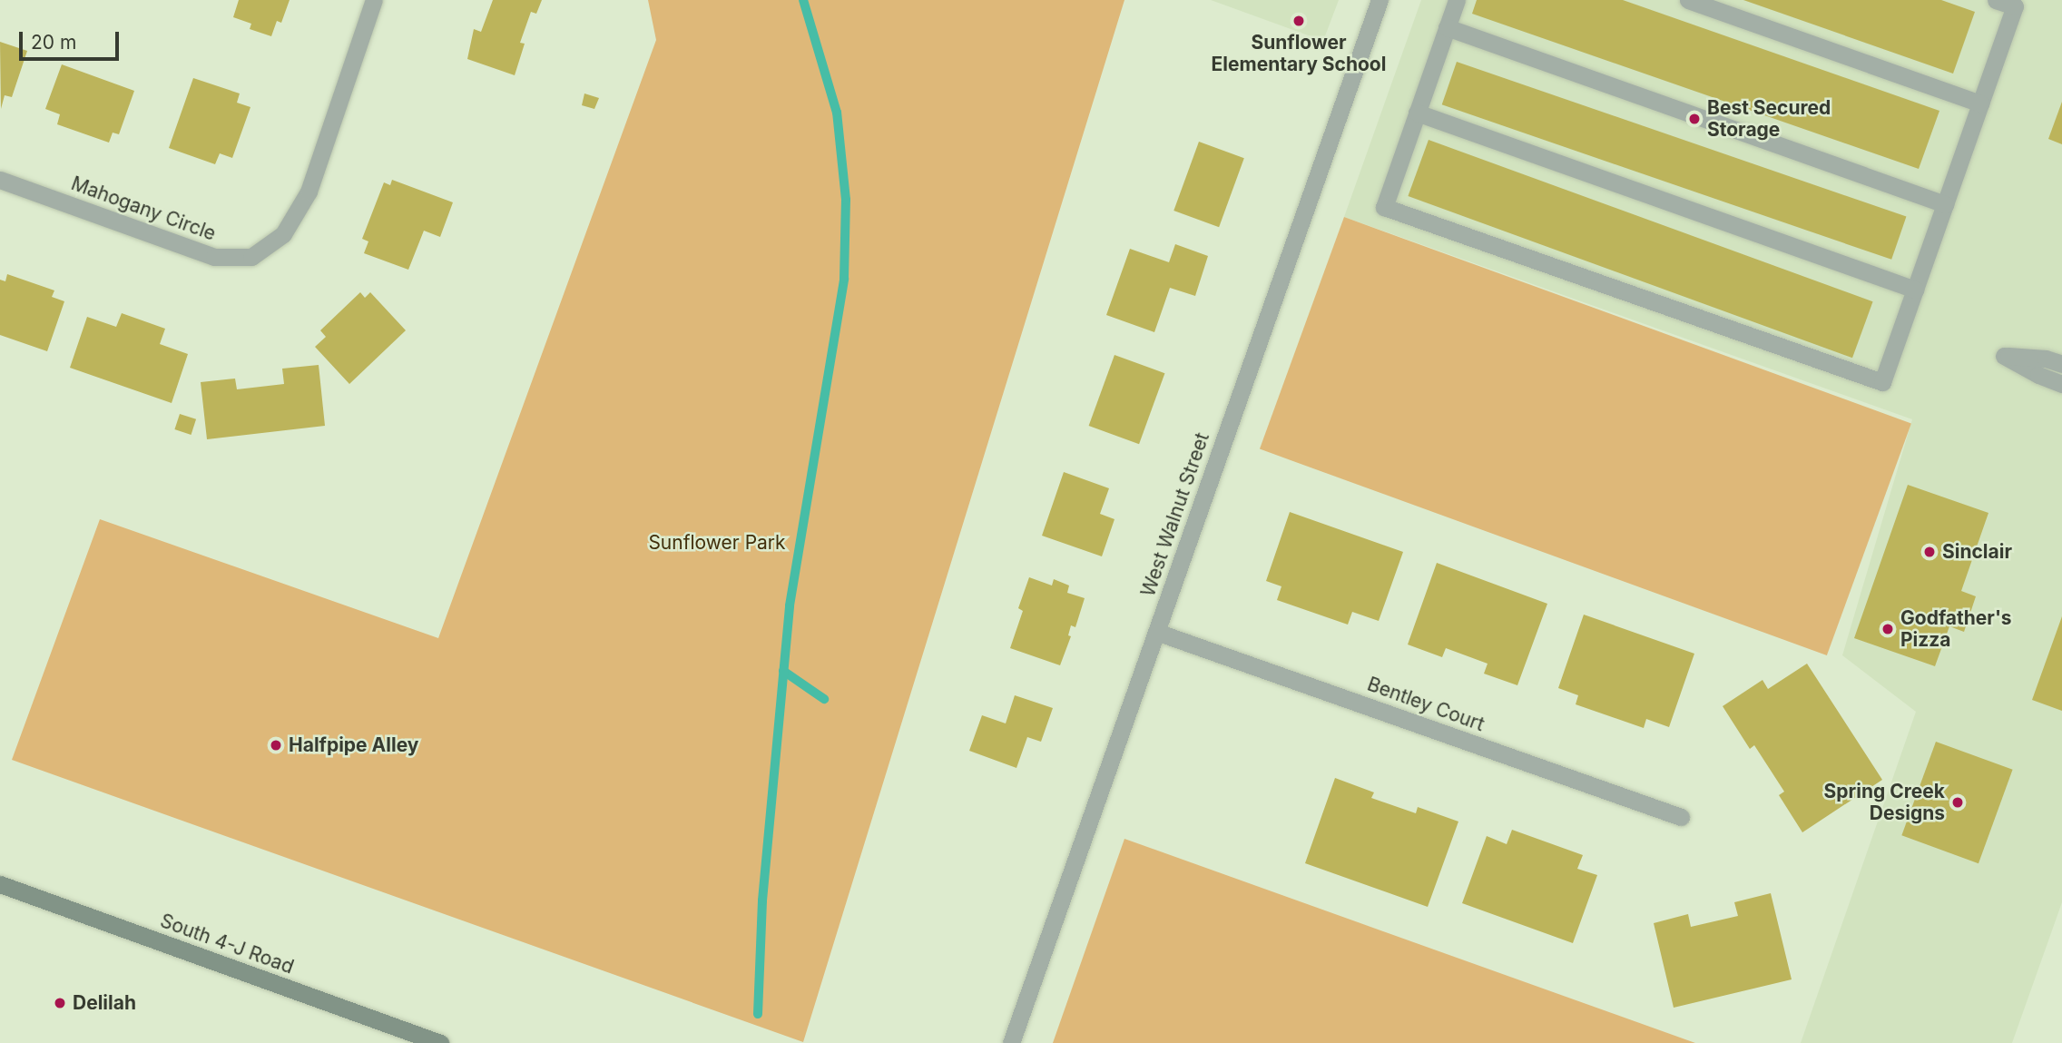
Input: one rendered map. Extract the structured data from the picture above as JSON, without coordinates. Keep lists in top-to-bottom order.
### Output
{
  "streets": {
    "main road": ["South 4-J Road"],
    "street": ["Mahogany Circle", "West Walnut Street", "Bentley Court"]
  },
  "crossings": [
    ["West Walnut Street", "Bentley Court"]
  ],
  "parks": ["Sunflower Park"],
  "places": [
    "Sunflower Elementary School",
    "Best Secured Storage",
    "Sinclair",
    "Godfather's Pizza",
    "Halfpipe Alley",
    "Spring Creek Designs",
    "Delilah"
  ],
  "scale_bar": "20 m"
}
